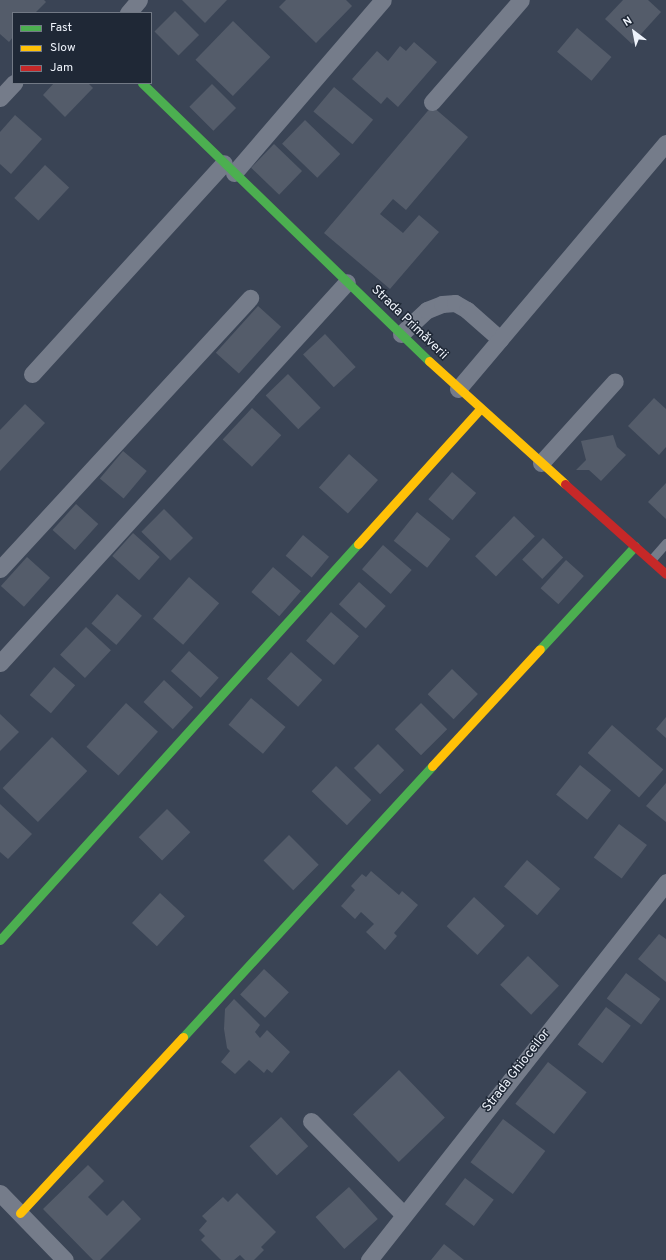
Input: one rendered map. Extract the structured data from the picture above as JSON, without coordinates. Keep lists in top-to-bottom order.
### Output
{
  "streets": {
    "street": ["Strada Primăverii", "Strada Ghioceilor"]
  },
  "legend": ["Fast", "Slow", "Jam"],
  "north": "top left"
}
